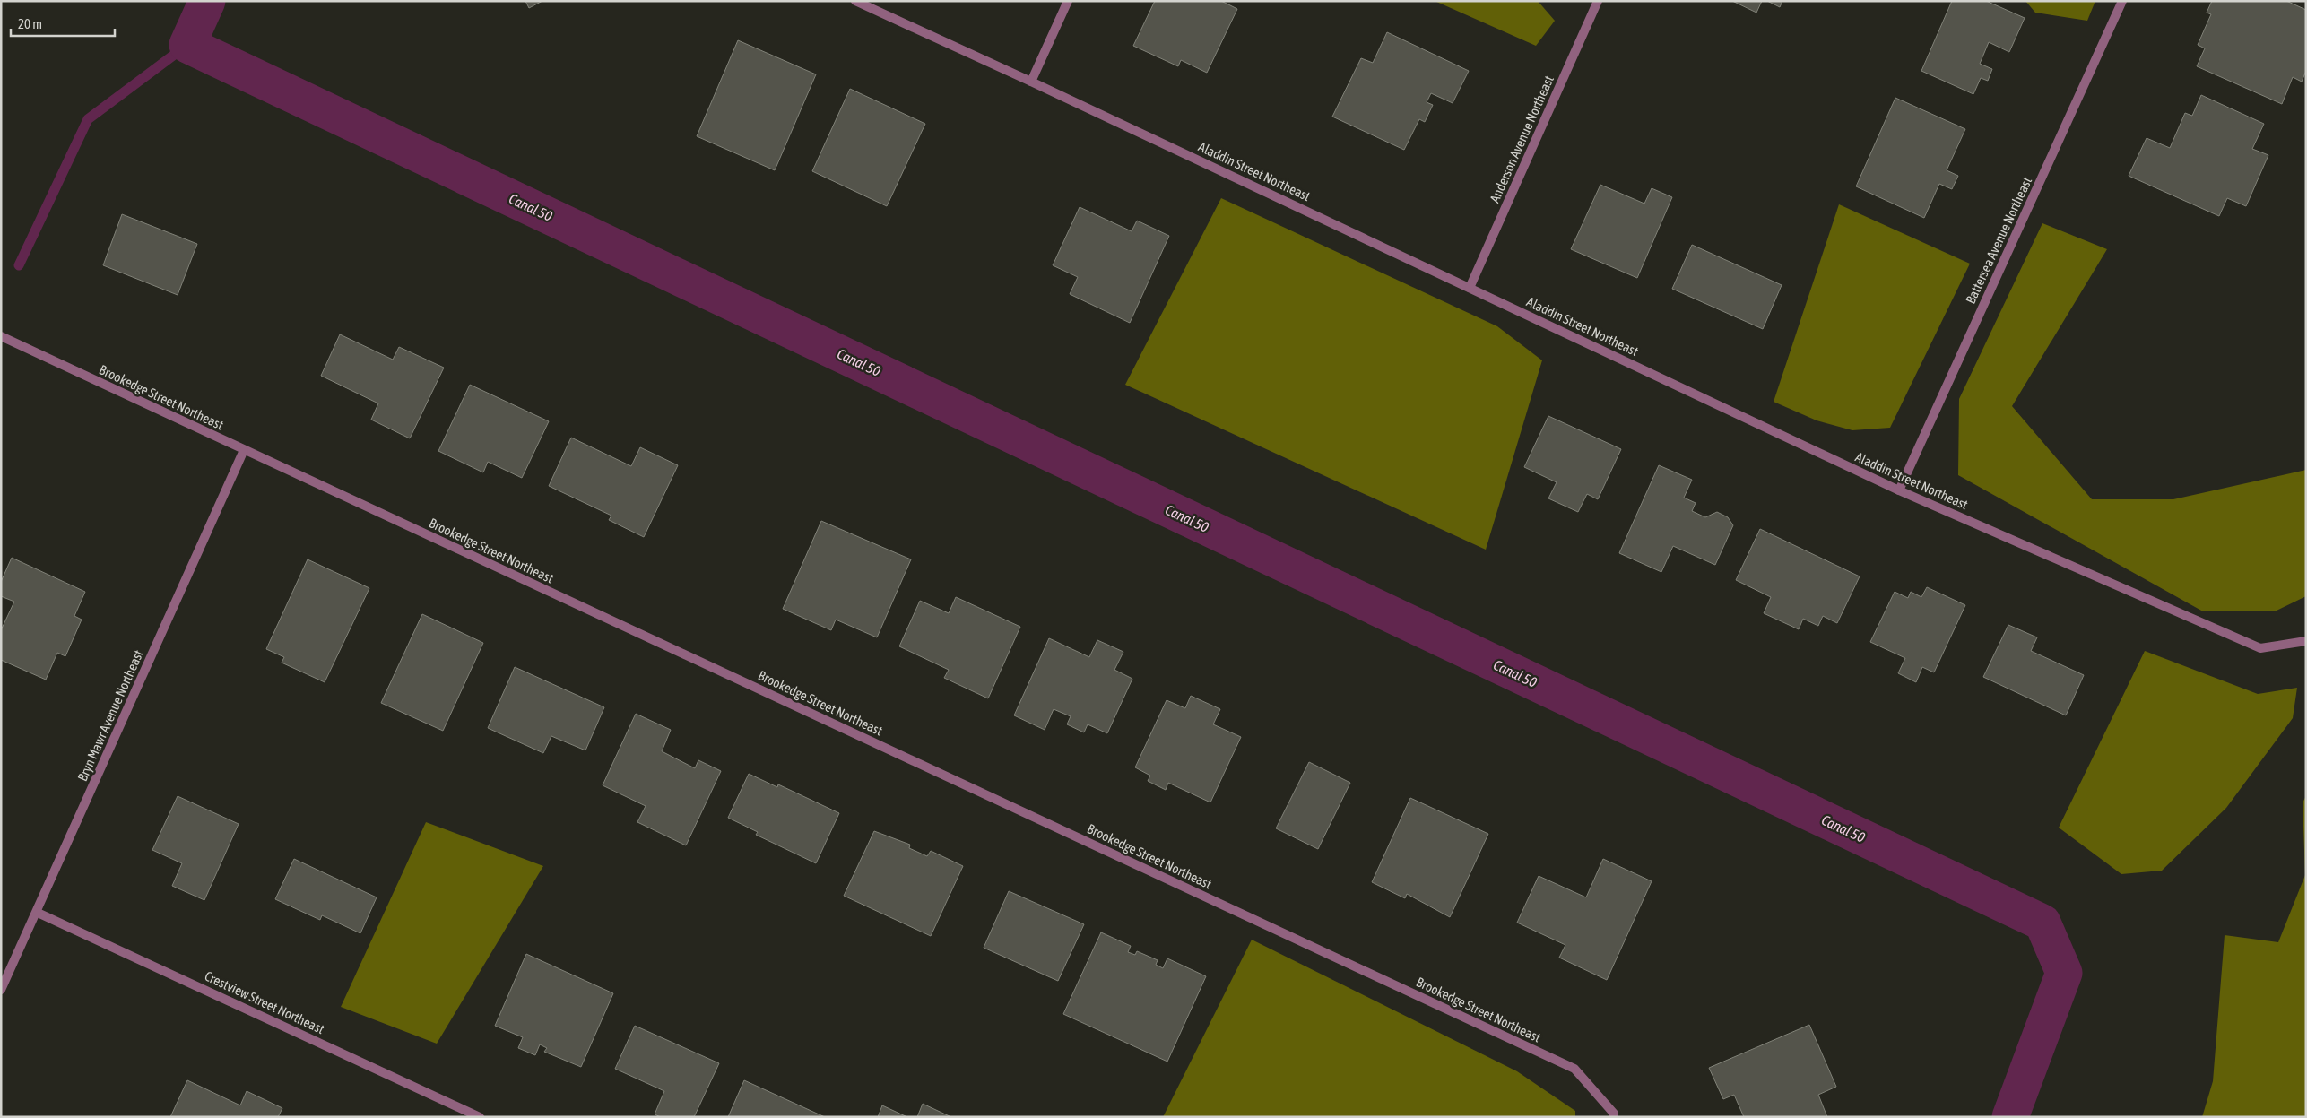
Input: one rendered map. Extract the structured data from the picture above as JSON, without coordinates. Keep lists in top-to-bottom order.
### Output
{
  "streets": {
    "street": [
      "Anderson Avenue Northeast",
      "Aladdin Street Northeast",
      "Battersea Avenue Northeast",
      "Brookedge Street Northeast",
      "Bryn Mawr Avenue Northeast",
      "Crestview Street Northeast"
    ]
  },
  "crossings": [
    ["Anderson Avenue Northeast", "Aladdin Street Northeast"],
    ["Aladdin Street Northeast", "Battersea Avenue Northeast"],
    ["Brookedge Street Northeast", "Bryn Mawr Avenue Northeast"],
    ["Bryn Mawr Avenue Northeast", "Crestview Street Northeast"]
  ],
  "water": ["Canal 50"],
  "scale_bar": "20 m"
}
